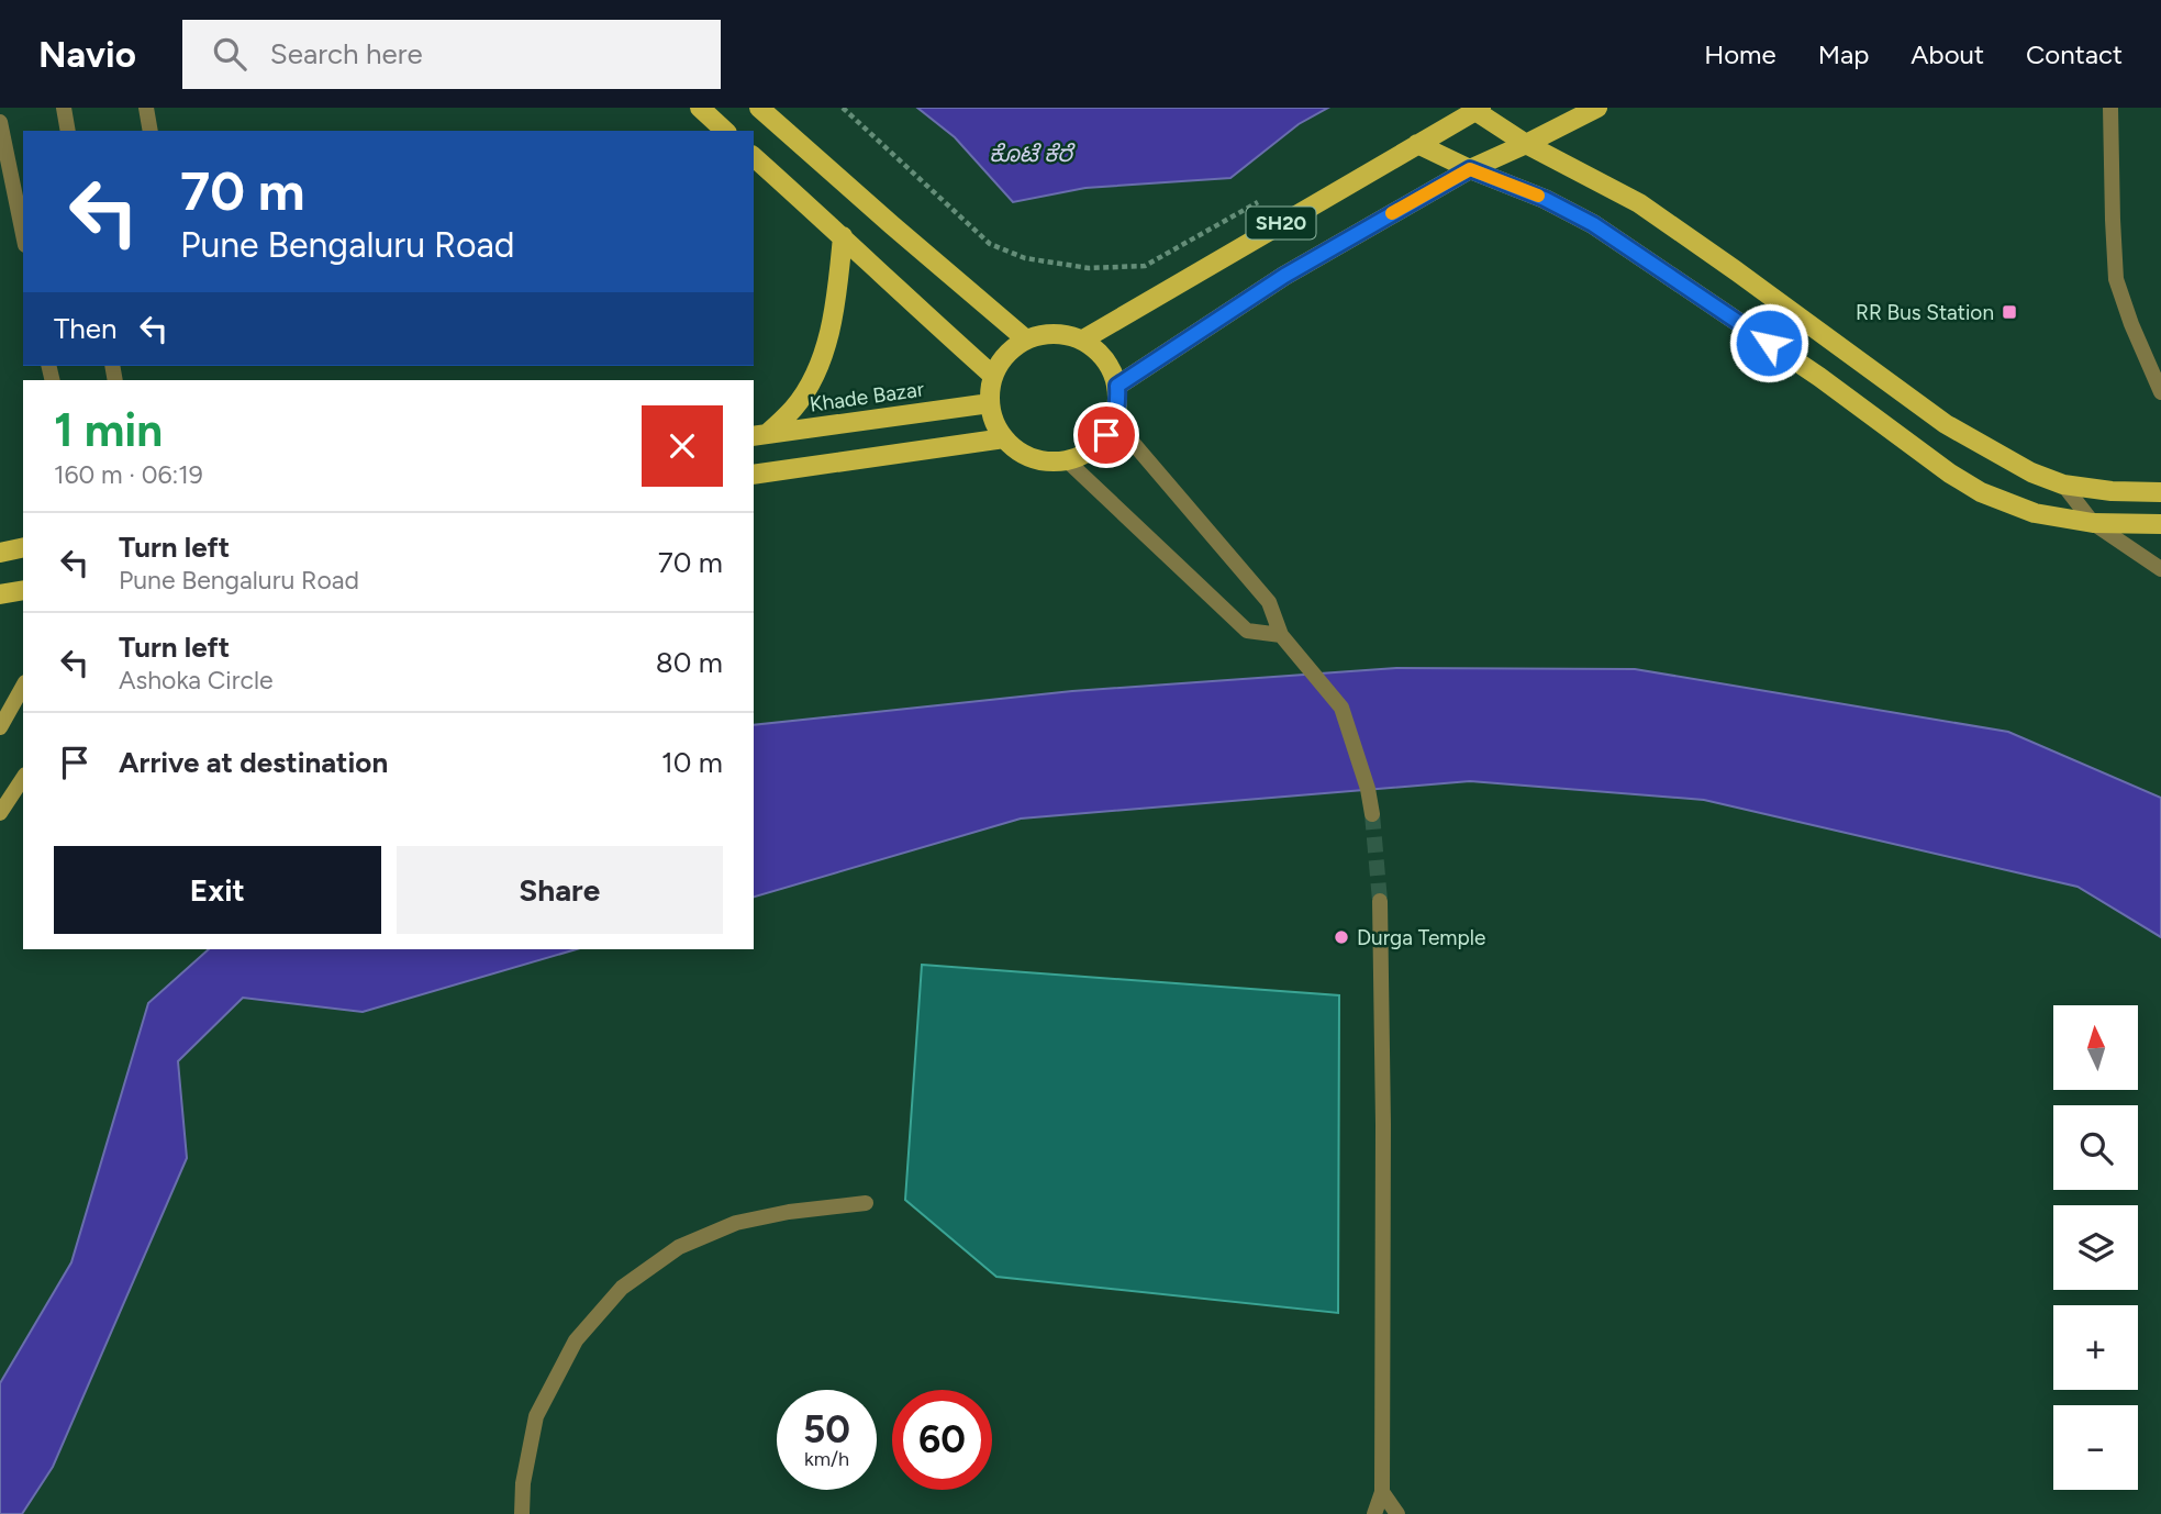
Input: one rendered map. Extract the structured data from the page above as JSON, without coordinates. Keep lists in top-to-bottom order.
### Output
{
  "streets": {
    "main road": ["SH20", "Khade Bazar"]
  },
  "crossings": [
    ["SH20", "Khade Bazar"]
  ],
  "water": ["ಕೊಟೆ ಕೆರೆ"],
  "places": {
    "transit": ["RR Bus Station"],
    "other": ["Durga Temple"]
  },
  "north": "top",
  "page": {
    "header": "Navio",
    "search": "Search here",
    "nav": [
      "Home",
      "Map",
      "About",
      "Contact"
    ],
    "turn": ["70 m", "Pune Bengaluru Road"],
    "then": "Then",
    "heading": ["1 min", "160 m · 06:19"],
    "list": [
      {
        "name": "Turn left",
        "note": "Pune Bengaluru Road",
        "value": "70 m"
      },
      {
        "name": "Turn left",
        "note": "Ashoka Circle",
        "value": "80 m"
      },
      {
        "name": "Arrive at destination",
        "value": "10 m"
      }
    ],
    "buttons": ["Exit", "Share"],
    "map_buttons": ["+", "−"],
    "speed": "50 km/h",
    "limit": "60"
  }
}
